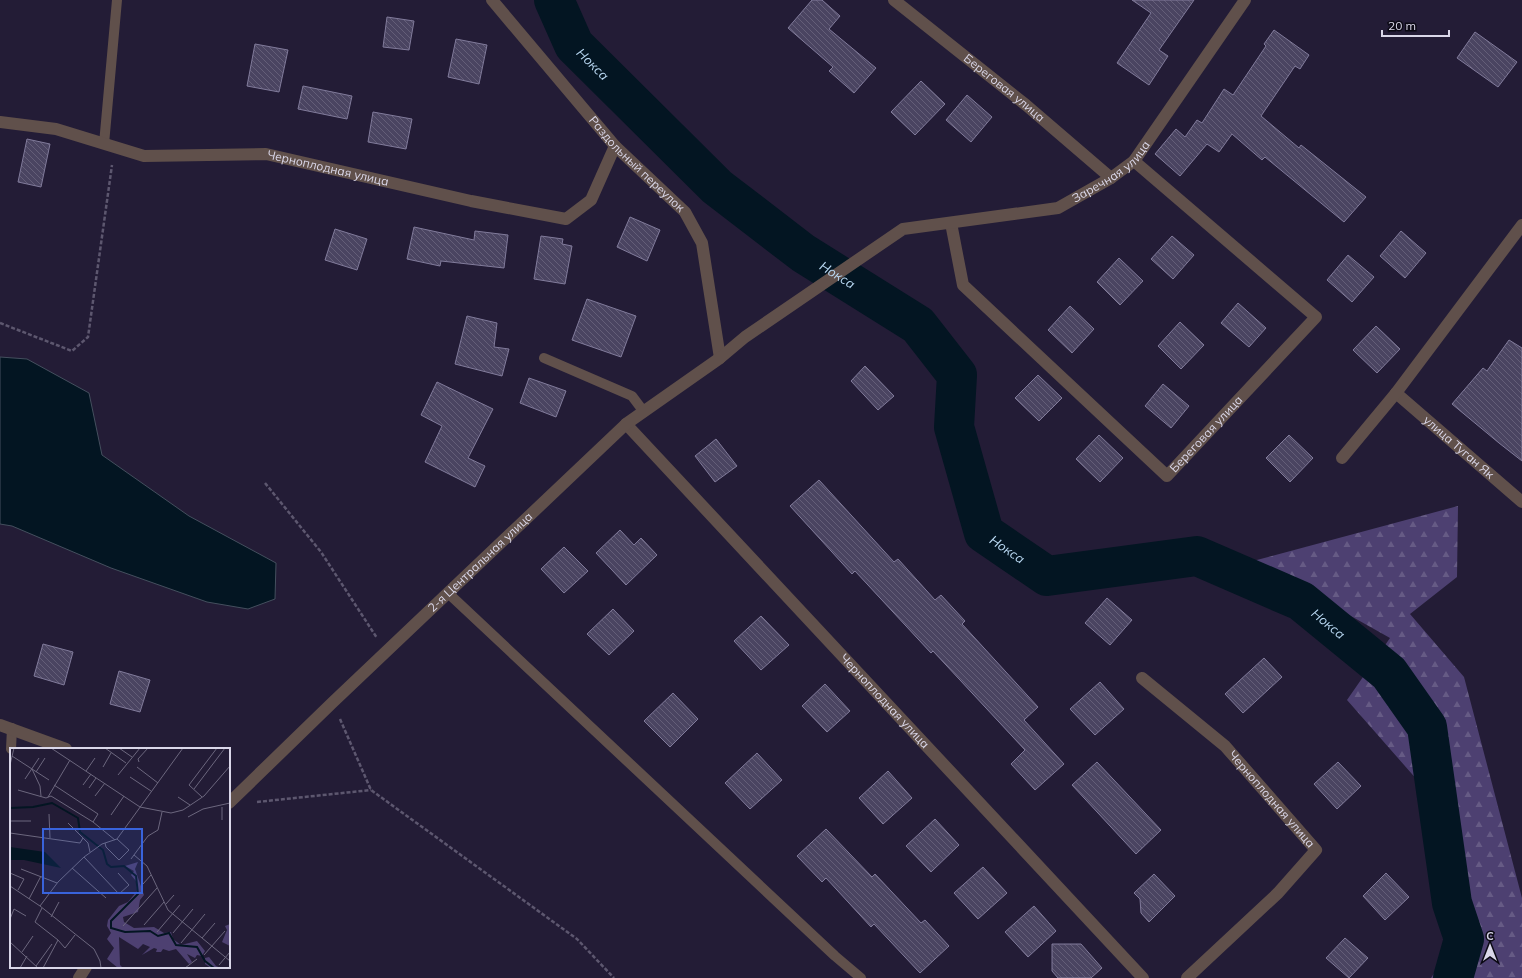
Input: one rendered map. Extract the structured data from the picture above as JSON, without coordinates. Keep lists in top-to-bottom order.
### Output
{
  "streets": {
    "street": [
      "Береговая улица",
      "Раздольный переулок",
      "Черноплодная улица",
      "Заречная улица",
      "улица Туган Як",
      "2-я Центральная улица"
    ]
  },
  "crossings": [
    ["Береговая улица", "Заречная улица"],
    ["Раздольный переулок", "Черноплодная улица"],
    ["Раздольный переулок", "2-я Центральная улица"],
    ["Черноплодная улица", "2-я Центральная улица"],
    ["Заречная улица", "2-я Центральная улица"]
  ],
  "water": ["Нокса"],
  "scale_bar": "20 m",
  "north": "top"
}
